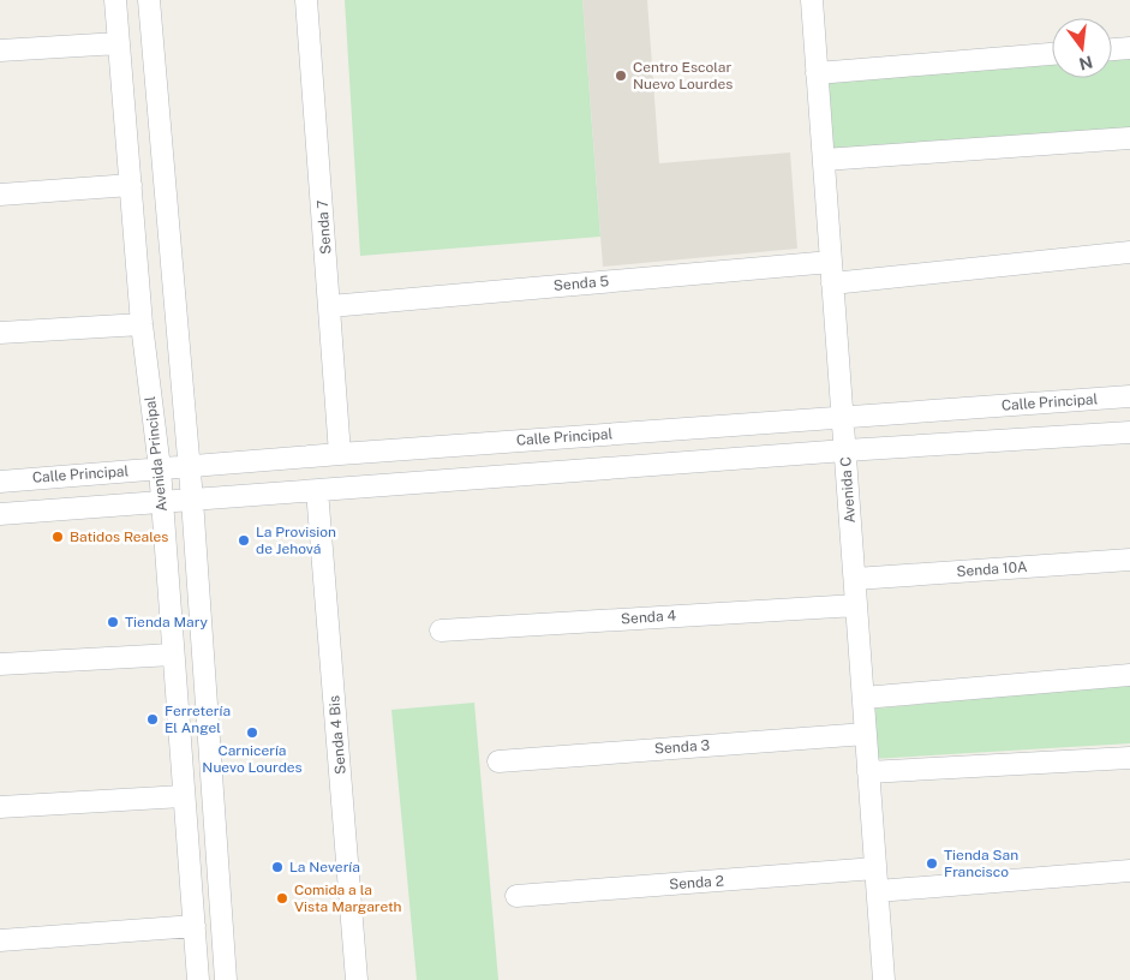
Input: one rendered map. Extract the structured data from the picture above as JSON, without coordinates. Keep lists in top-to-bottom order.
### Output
{
  "streets": {
    "street": [
      "Senda 7",
      "Senda 5",
      "Calle Principal",
      "Avenida Principal",
      "Avenida C",
      "Senda 10A",
      "Senda 4",
      "Senda 4 Bis",
      "Senda 3",
      "Senda 2"
    ]
  },
  "crossings": [
    ["Senda 7", "Senda 5"],
    ["Senda 7", "Calle Principal"],
    ["Senda 5", "Avenida C"],
    ["Calle Principal", "Avenida Principal"],
    ["Calle Principal", "Avenida C"],
    ["Avenida C", "Senda 10A"],
    ["Avenida C", "Senda 4"],
    ["Avenida C", "Senda 3"],
    ["Avenida C", "Senda 2"]
  ],
  "places": [
    "Centro Escolar Nuevo Lourdes",
    "Batidos Reales",
    "La Provision de Jehová",
    "Tienda Mary",
    "Ferretería El Angel",
    "Carnicería Nuevo Lourdes",
    "Tienda San Francisco",
    "La Nevería",
    "Comida a la Vista Margareth"
  ],
  "north": "bottom"
}
